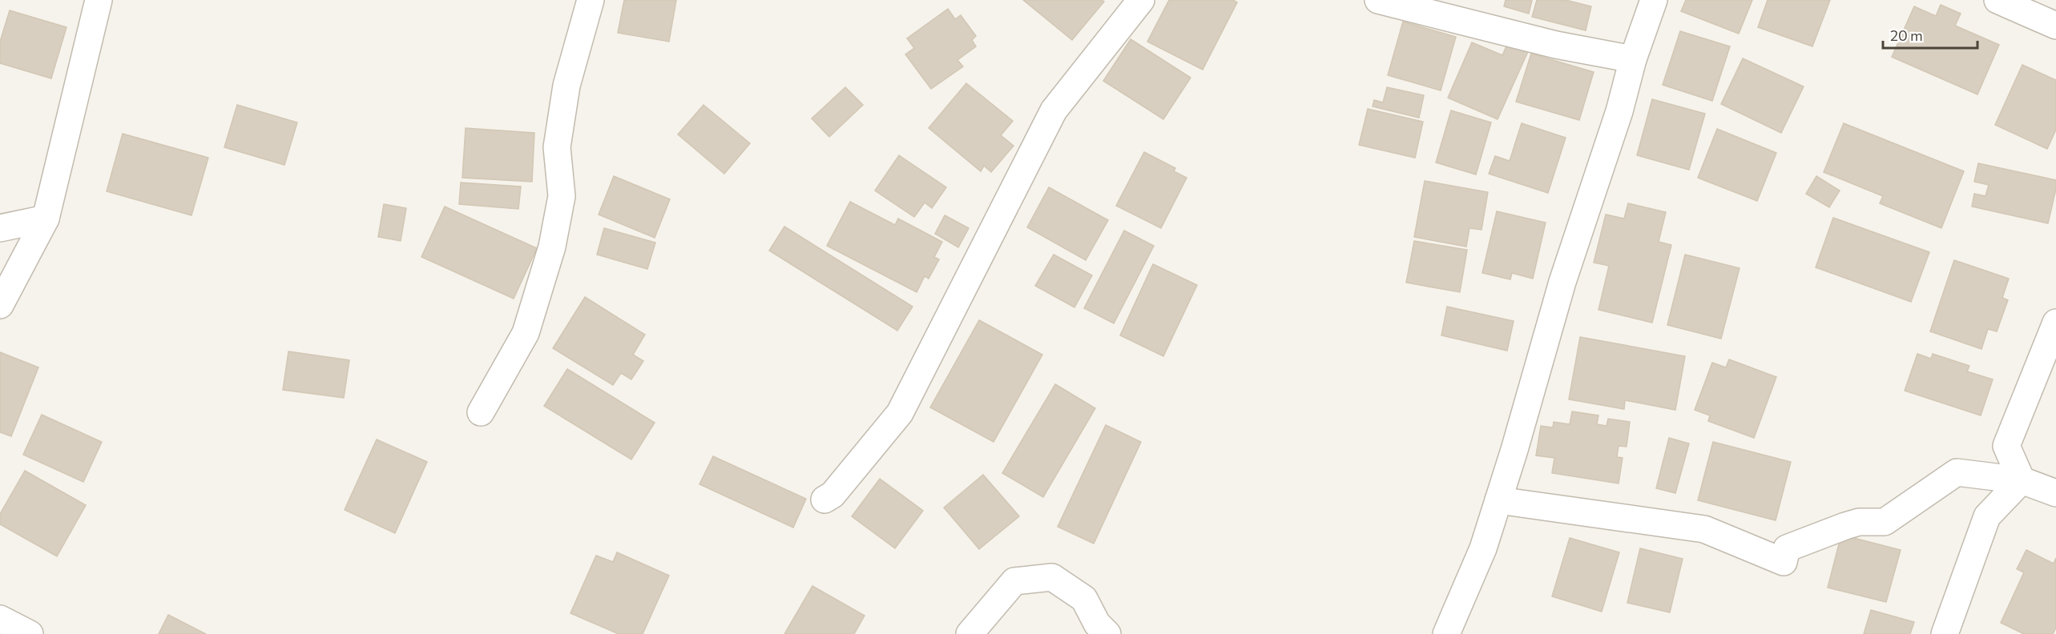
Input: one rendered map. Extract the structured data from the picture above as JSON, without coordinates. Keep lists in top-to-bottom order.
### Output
{
  "scale_bar": "20 m"
}
